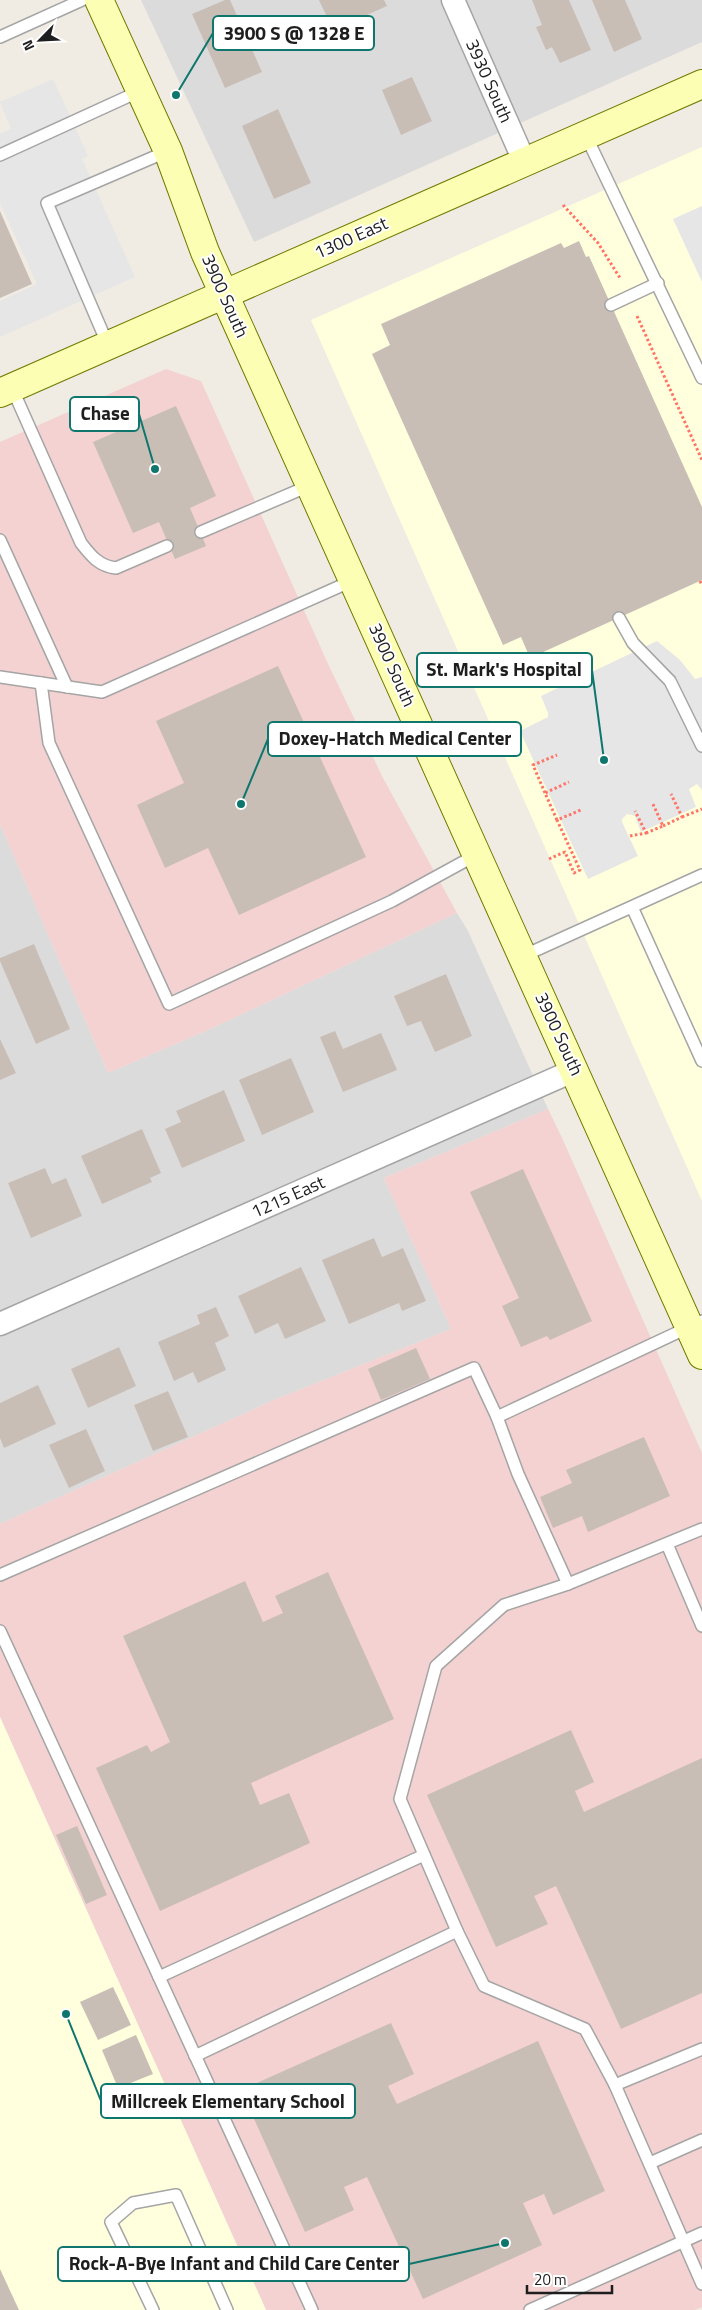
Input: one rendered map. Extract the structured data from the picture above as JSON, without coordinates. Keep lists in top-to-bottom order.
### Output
{
  "streets": {
    "main road": ["1300 East", "3900 South"],
    "street": ["3930 South", "1215 East"]
  },
  "crossings": [
    ["3930 South", "1300 East"],
    ["1300 East", "3900 South"],
    ["3900 South", "1215 East"]
  ],
  "places": [
    "3900 S @ 1328 E",
    "Chase",
    "St. Mark's Hospital",
    "Doxey-Hatch Medical Center",
    "Millcreek Elementary School",
    "Rock-A-Bye Infant and Child Care Center"
  ],
  "scale_bar": "20 m",
  "north": "bottom left"
}
